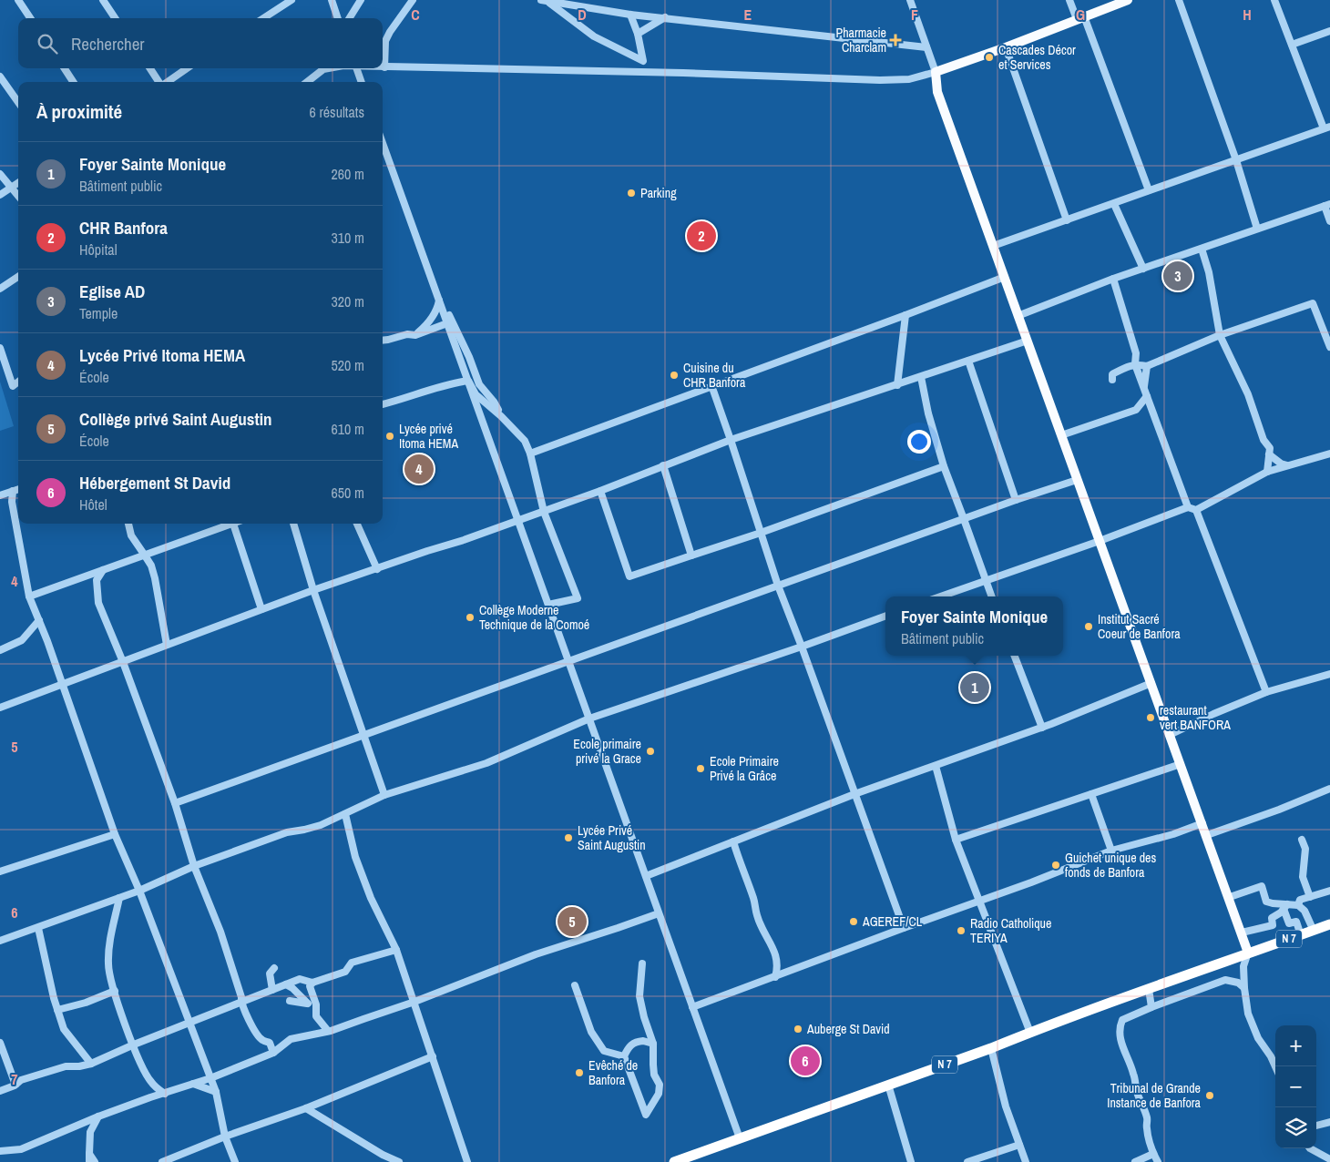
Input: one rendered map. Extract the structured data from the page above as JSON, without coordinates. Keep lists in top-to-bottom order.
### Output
{
  "streets": {
    "highway": ["N 7"]
  },
  "places": {
    "health": ["Pharmacie Charclam"],
    "other": [
      "Cascades Décor et Services",
      "Parking",
      "Cuisine du CHR Banfora",
      "Lycée privé Itoma HEMA",
      "Collège Moderne Technique de la Comoé",
      "Institut Sacré Coeur de Banfora",
      "restaurant vert BANFORA",
      "Ecole primaire privé la Grace",
      "Ecole Primaire Privé la Grâce",
      "Lycée Privé Saint Augustin",
      "Guichet unique des fonds de Banfora",
      "AGEREF/CL",
      "Radio Catholique TERIYA",
      "Auberge St David",
      "Evêché de Banfora",
      "Tribunal de Grande Instance de Banfora"
    ]
  },
  "page": {
    "search": "Rechercher",
    "heading": ["À proximité", "6 résultats"],
    "list": [
      {
        "mark": "1",
        "name": "Foyer Sainte Monique",
        "note": "Bâtiment public",
        "value": "260 m"
      },
      {
        "mark": "2",
        "name": "CHR Banfora",
        "note": "Hôpital",
        "value": "310 m"
      },
      {
        "mark": "3",
        "name": "Eglise AD",
        "note": "Temple",
        "value": "320 m"
      },
      {
        "mark": "4",
        "name": "Lycée Privé Itoma HEMA",
        "note": "École",
        "value": "520 m"
      },
      {
        "mark": "5",
        "name": "Collège privé Saint Augustin",
        "note": "École",
        "value": "610 m"
      },
      {
        "mark": "6",
        "name": "Hébergement St David",
        "note": "Hôtel",
        "value": "650 m"
      }
    ],
    "pins": [
      "2",
      "3",
      "4",
      "1",
      "5",
      "6"
    ],
    "popup": ["Foyer Sainte Monique", "Bâtiment public"],
    "map_buttons": ["+", "−"]
  },
  "grid": {
    "columns": [
      "C",
      "D",
      "E",
      "F",
      "G",
      "H"
    ],
    "rows": [
      "4",
      "5",
      "6",
      "7"
    ]
  }
}
